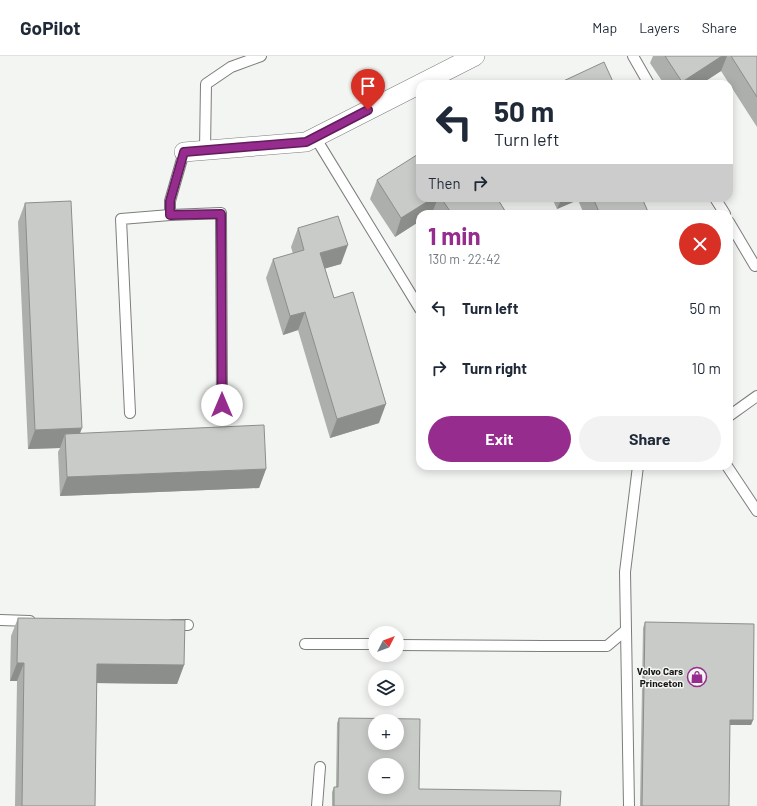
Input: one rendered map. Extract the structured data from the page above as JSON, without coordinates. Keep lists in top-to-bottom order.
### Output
{
  "places": {
    "shop": ["Volvo Cars Princeton"]
  },
  "north": "top right",
  "page": {
    "header": "GoPilot",
    "nav": ["Map", "Layers", "Share"],
    "turn": ["50 m", "Turn left"],
    "then": "Then",
    "heading": ["1 min", "130 m · 22:42"],
    "list": [
      {
        "name": "Turn left",
        "value": "50 m"
      },
      {
        "name": "Turn right",
        "value": "10 m"
      }
    ],
    "buttons": ["Exit", "Share"],
    "map_buttons": ["+", "−"]
  }
}
